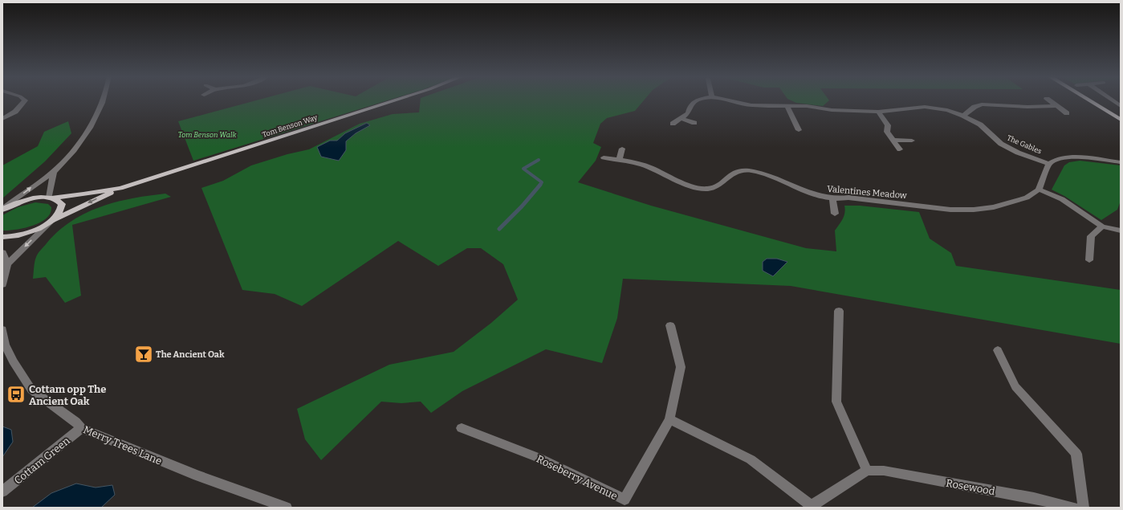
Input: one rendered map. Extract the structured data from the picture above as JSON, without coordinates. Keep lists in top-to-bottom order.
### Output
{
  "streets": {
    "main road": ["Tom Benson Way"],
    "street": [
      "The Gables",
      "Valentines Meadow",
      "Merry Trees Lane",
      "Cottam Green",
      "Roseberry Avenue",
      "Rosewood"
    ]
  },
  "crossings": [
    ["Merry Trees Lane", "Cottam Green"]
  ],
  "parks": ["Tom Benson Walk"],
  "places": {
    "bar": ["The Ancient Oak"],
    "bus stop": ["Cottam opp The Ancient Oak"]
  }
}
